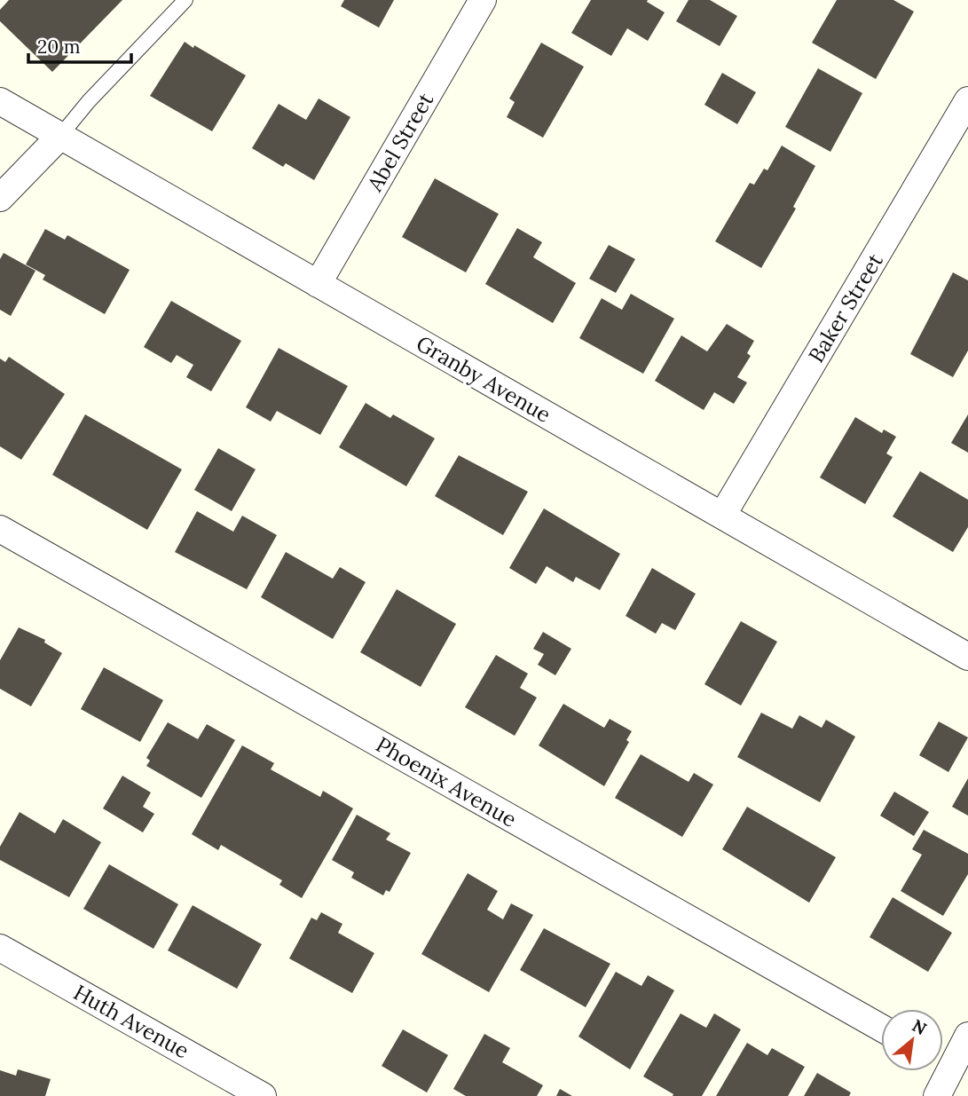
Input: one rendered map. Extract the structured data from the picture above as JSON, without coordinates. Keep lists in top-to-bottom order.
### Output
{
  "streets": {
    "street": [
      "Abel Street",
      "Baker Street",
      "Granby Avenue",
      "Phoenix Avenue",
      "Huth Avenue"
    ]
  },
  "crossings": [
    ["Abel Street", "Granby Avenue"],
    ["Baker Street", "Granby Avenue"]
  ],
  "scale_bar": "20 m",
  "north": "top right"
}
